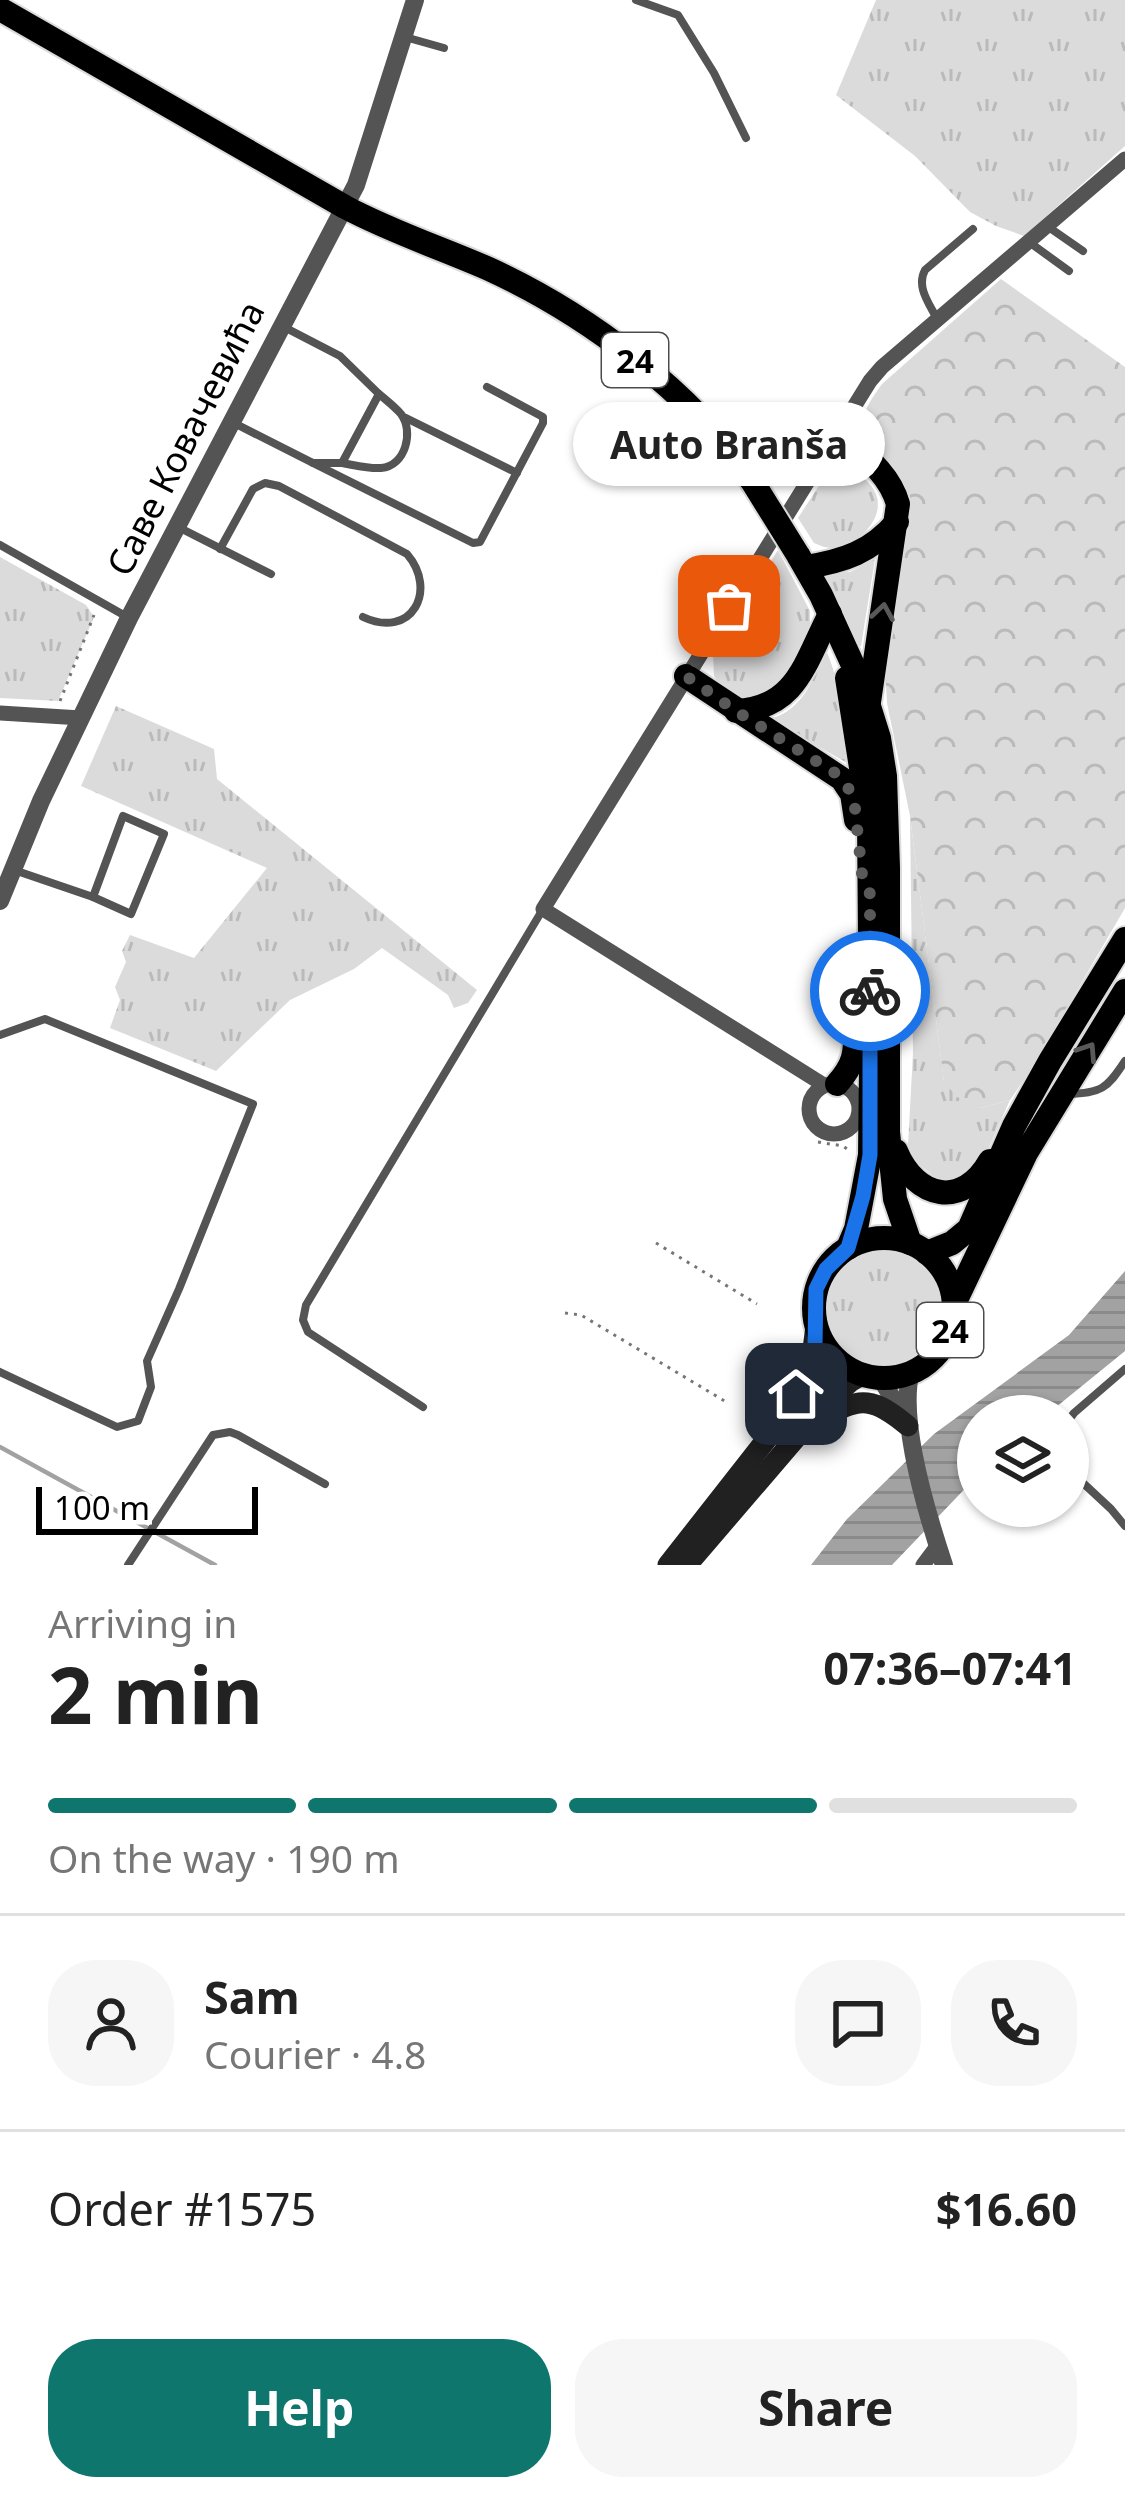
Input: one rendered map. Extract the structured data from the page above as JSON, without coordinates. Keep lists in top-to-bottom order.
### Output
{
  "streets": {
    "main road": ["24"],
    "street": ["Саве Ковачевића"]
  },
  "crossings": [
    ["24", "Саве Ковачевића"]
  ],
  "places": ["Auto Branša"],
  "scale_bar": "100 m",
  "page": {
    "bubble": "Auto Branša",
    "scale": "100 m",
    "heading": ["2 min", "Arriving in", "07:36–07:41"],
    "panel": [
      "Sam",
      "Courier · 4.8",
      "Order #1575",
      "$16.60"
    ],
    "bar": "On the way · 190 m",
    "buttons": ["Help", "Share"]
  }
}
